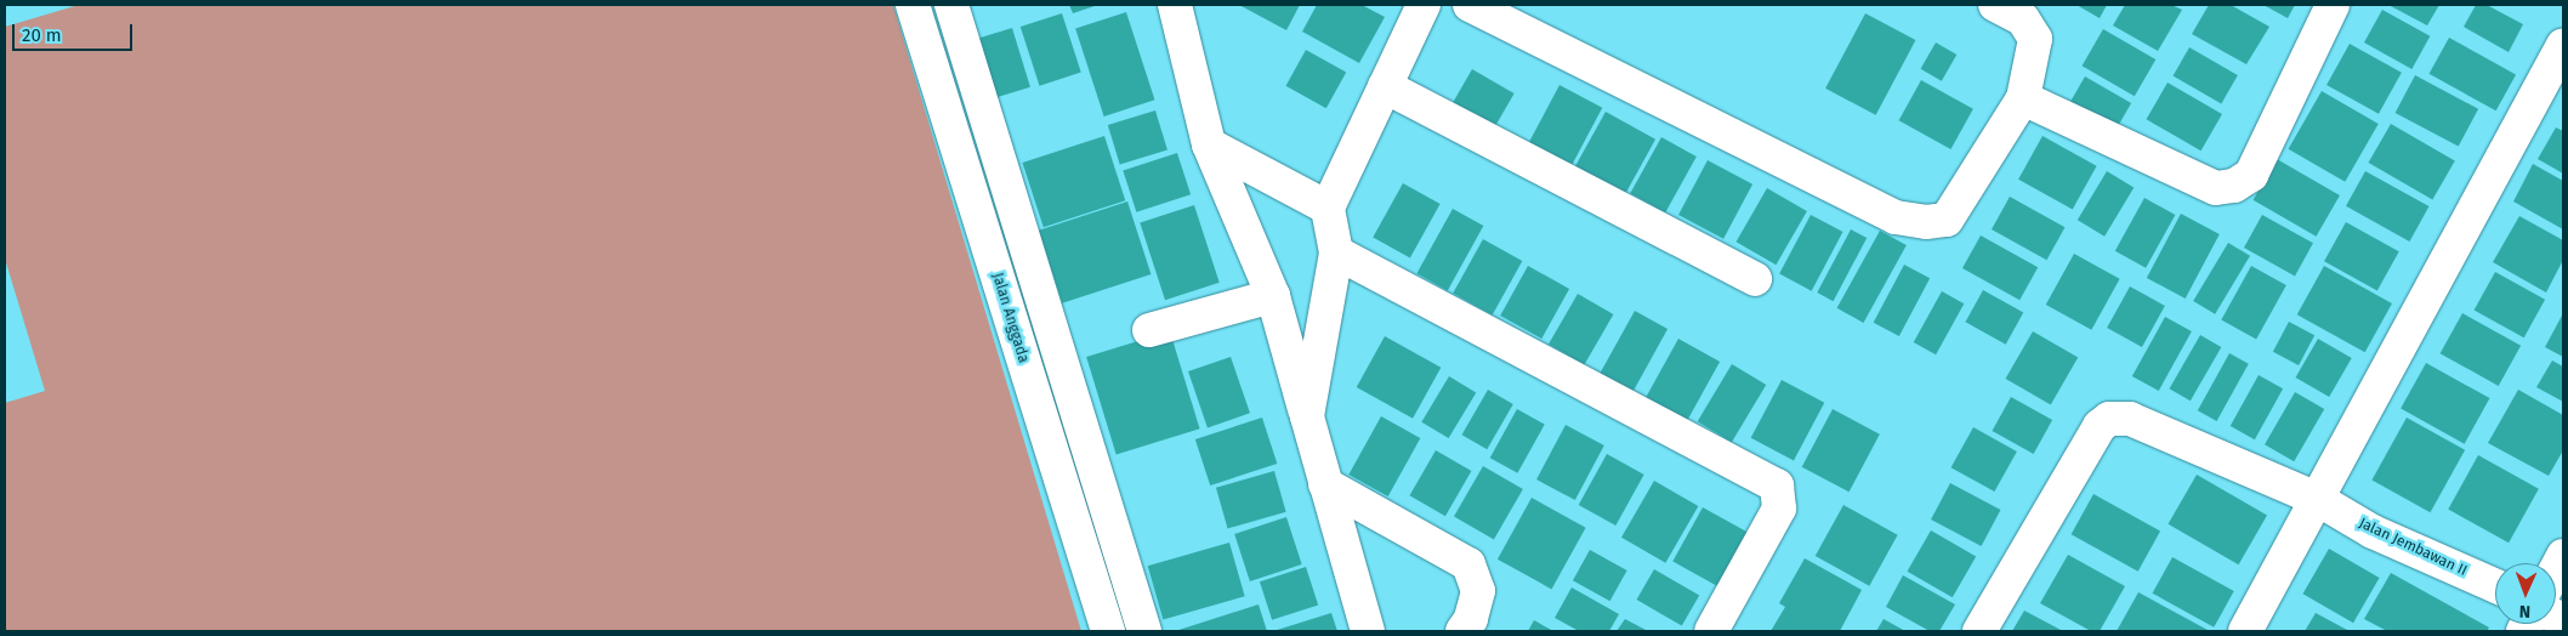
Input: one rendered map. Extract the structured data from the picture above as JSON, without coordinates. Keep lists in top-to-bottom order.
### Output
{
  "streets": {
    "street": ["Jalan Anggada", "Jalan Jembawan II"]
  },
  "scale_bar": "20 m",
  "north": "bottom"
}
